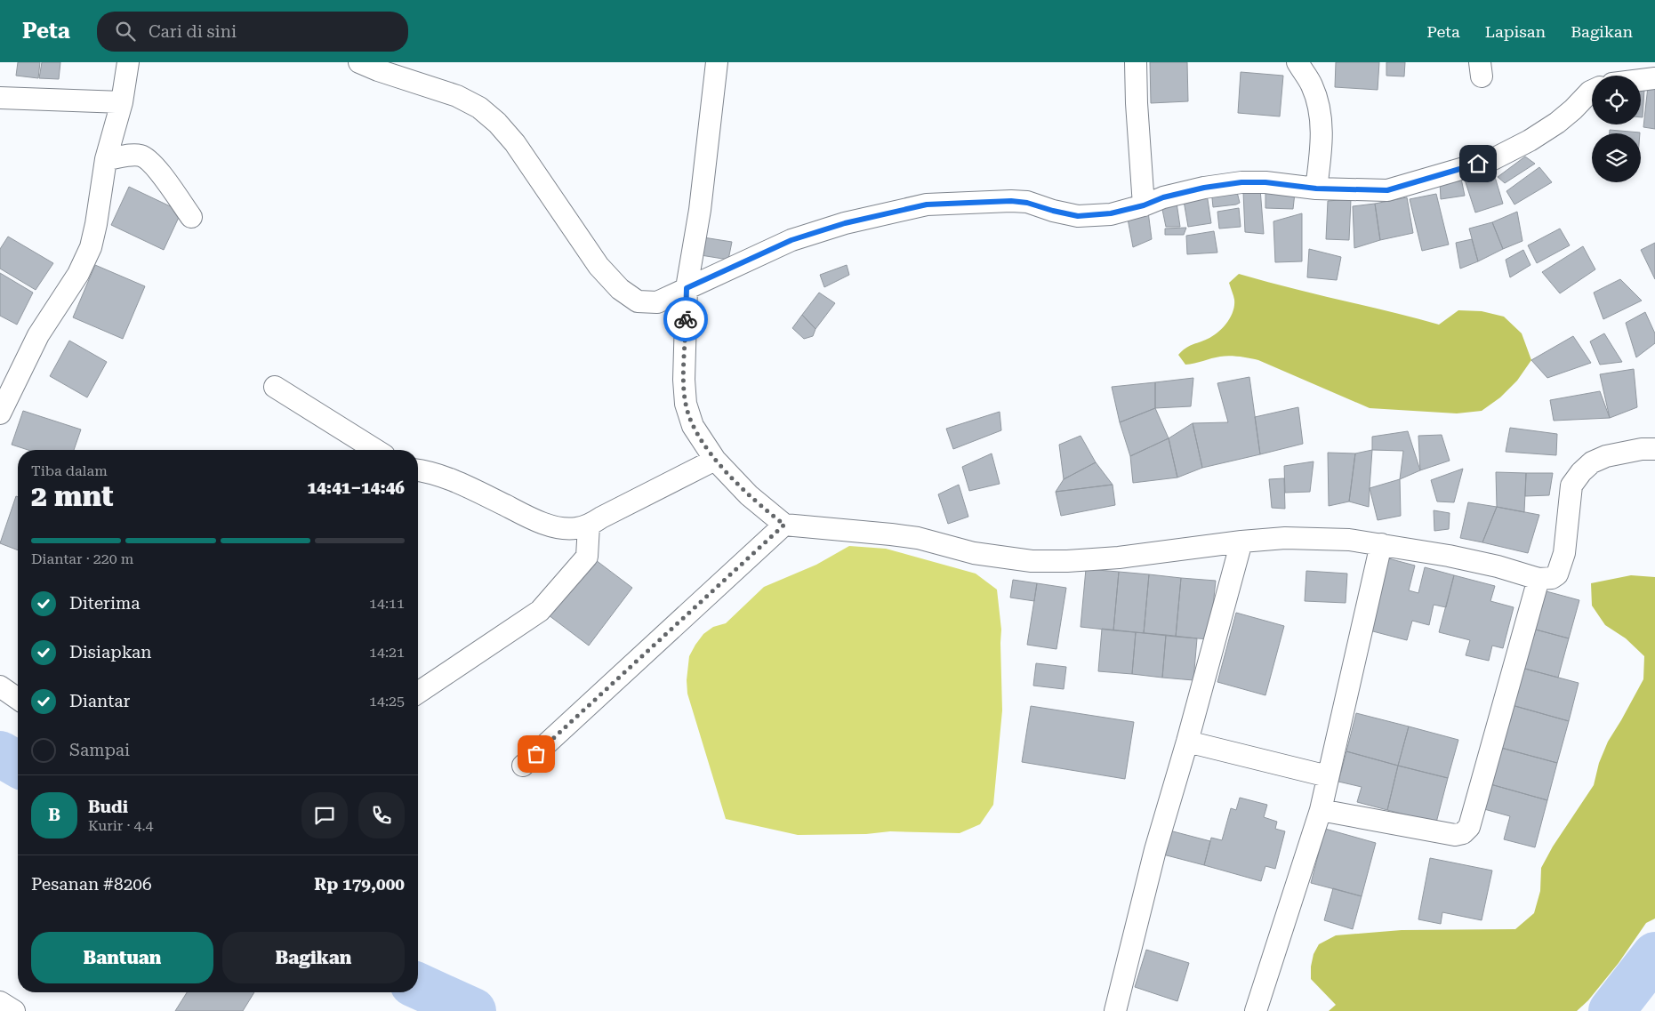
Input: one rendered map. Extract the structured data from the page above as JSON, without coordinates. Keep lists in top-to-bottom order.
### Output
{
  "page": {
    "header": "Peta",
    "search": "Cari di sini",
    "nav": ["Peta", "Lapisan", "Bagikan"],
    "heading": ["2 mnt", "Tiba dalam", "14:41–14:46"],
    "panel": [
      "Budi",
      "Kurir · 4.4",
      "Pesanan #8206",
      "Rp 179,000"
    ],
    "bar": "Diantar · 220 m",
    "list": [
      ["Diterima", "14:11"],
      ["Disiapkan", "14:21"],
      ["Diantar", "14:25"],
      "Sampai"
    ],
    "round": "B",
    "buttons": ["Bantuan", "Bagikan"]
  }
}
